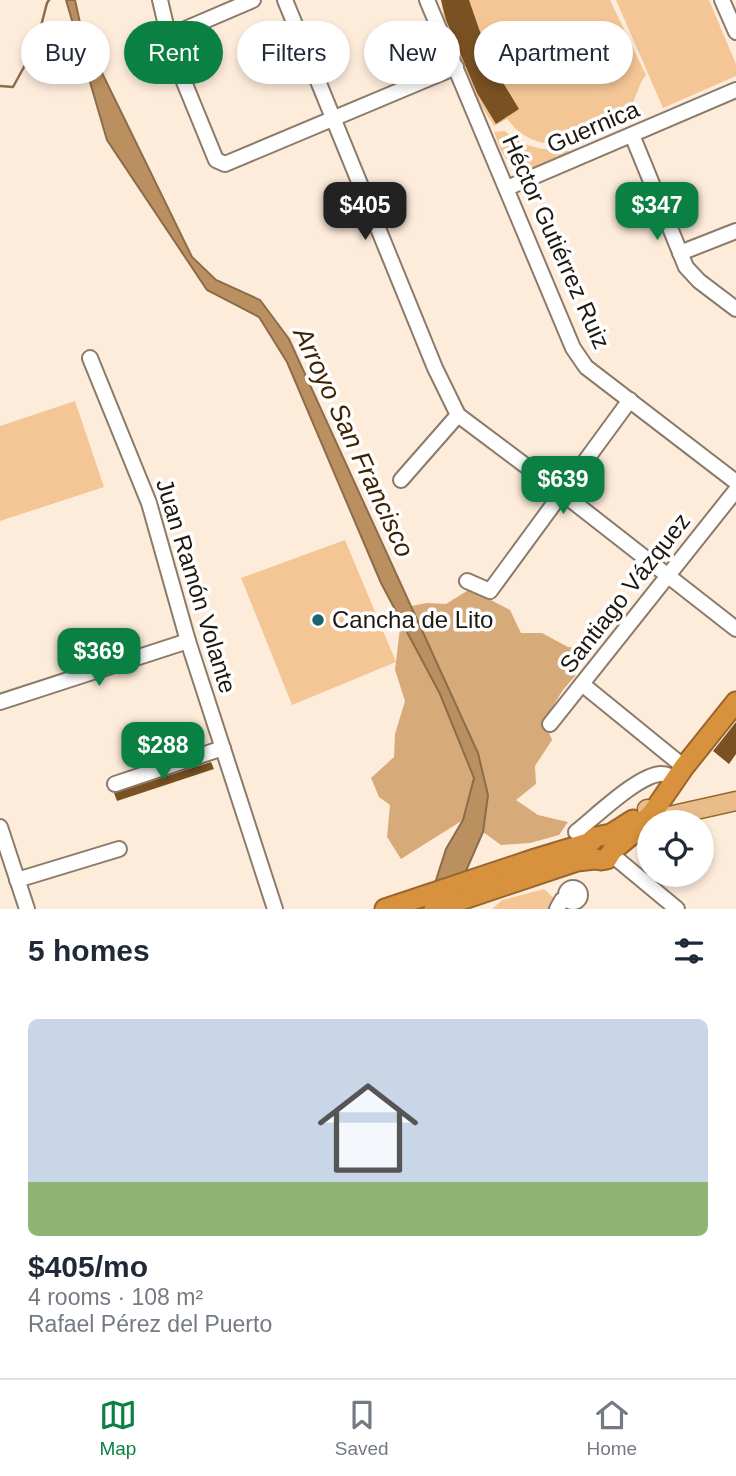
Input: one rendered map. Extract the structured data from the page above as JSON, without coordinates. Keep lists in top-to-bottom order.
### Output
{
  "streets": {
    "street": [
      "Guernica",
      "Héctor Gutiérrez Ruiz",
      "Juan Ramón Volante",
      "Santiago Vázquez"
    ]
  },
  "crossings": [
    ["Guernica", "Héctor Gutiérrez Ruiz"]
  ],
  "water": ["Arroyo San Francisco"],
  "places": ["Cancha de Lito"],
  "page": {
    "chip": [
      "Buy",
      "Rent",
      "Filters",
      "New",
      "Apartment"
    ],
    "price": [
      "$405",
      "$347",
      "$639",
      "$369",
      "$288"
    ],
    "heading": "5 homes",
    "list": [
      {
        "name": "$405/mo",
        "note": "4 rooms · 108 m² · Rafael Pérez del Puerto"
      }
    ],
    "tabs": ["Map", "Saved", "Home"]
  }
}
